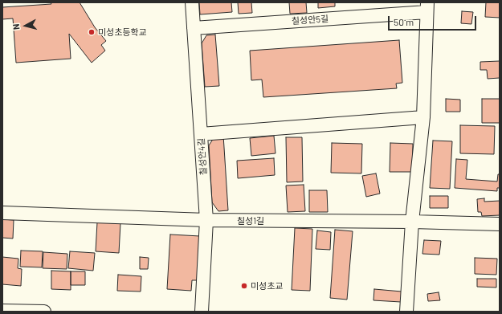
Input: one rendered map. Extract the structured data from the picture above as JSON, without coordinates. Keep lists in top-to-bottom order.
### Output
{
  "streets": {
    "street": ["칠성안5길", "칠성안4길", "칠성1길"]
  },
  "crossings": [
    ["칠성안5길", "칠성안4길"],
    ["칠성안5길", "칠성1길"],
    ["칠성안4길", "칠성1길"]
  ],
  "places": ["미성초등학교", "미성초교"],
  "scale_bar": "50 m",
  "north": "left"
}
